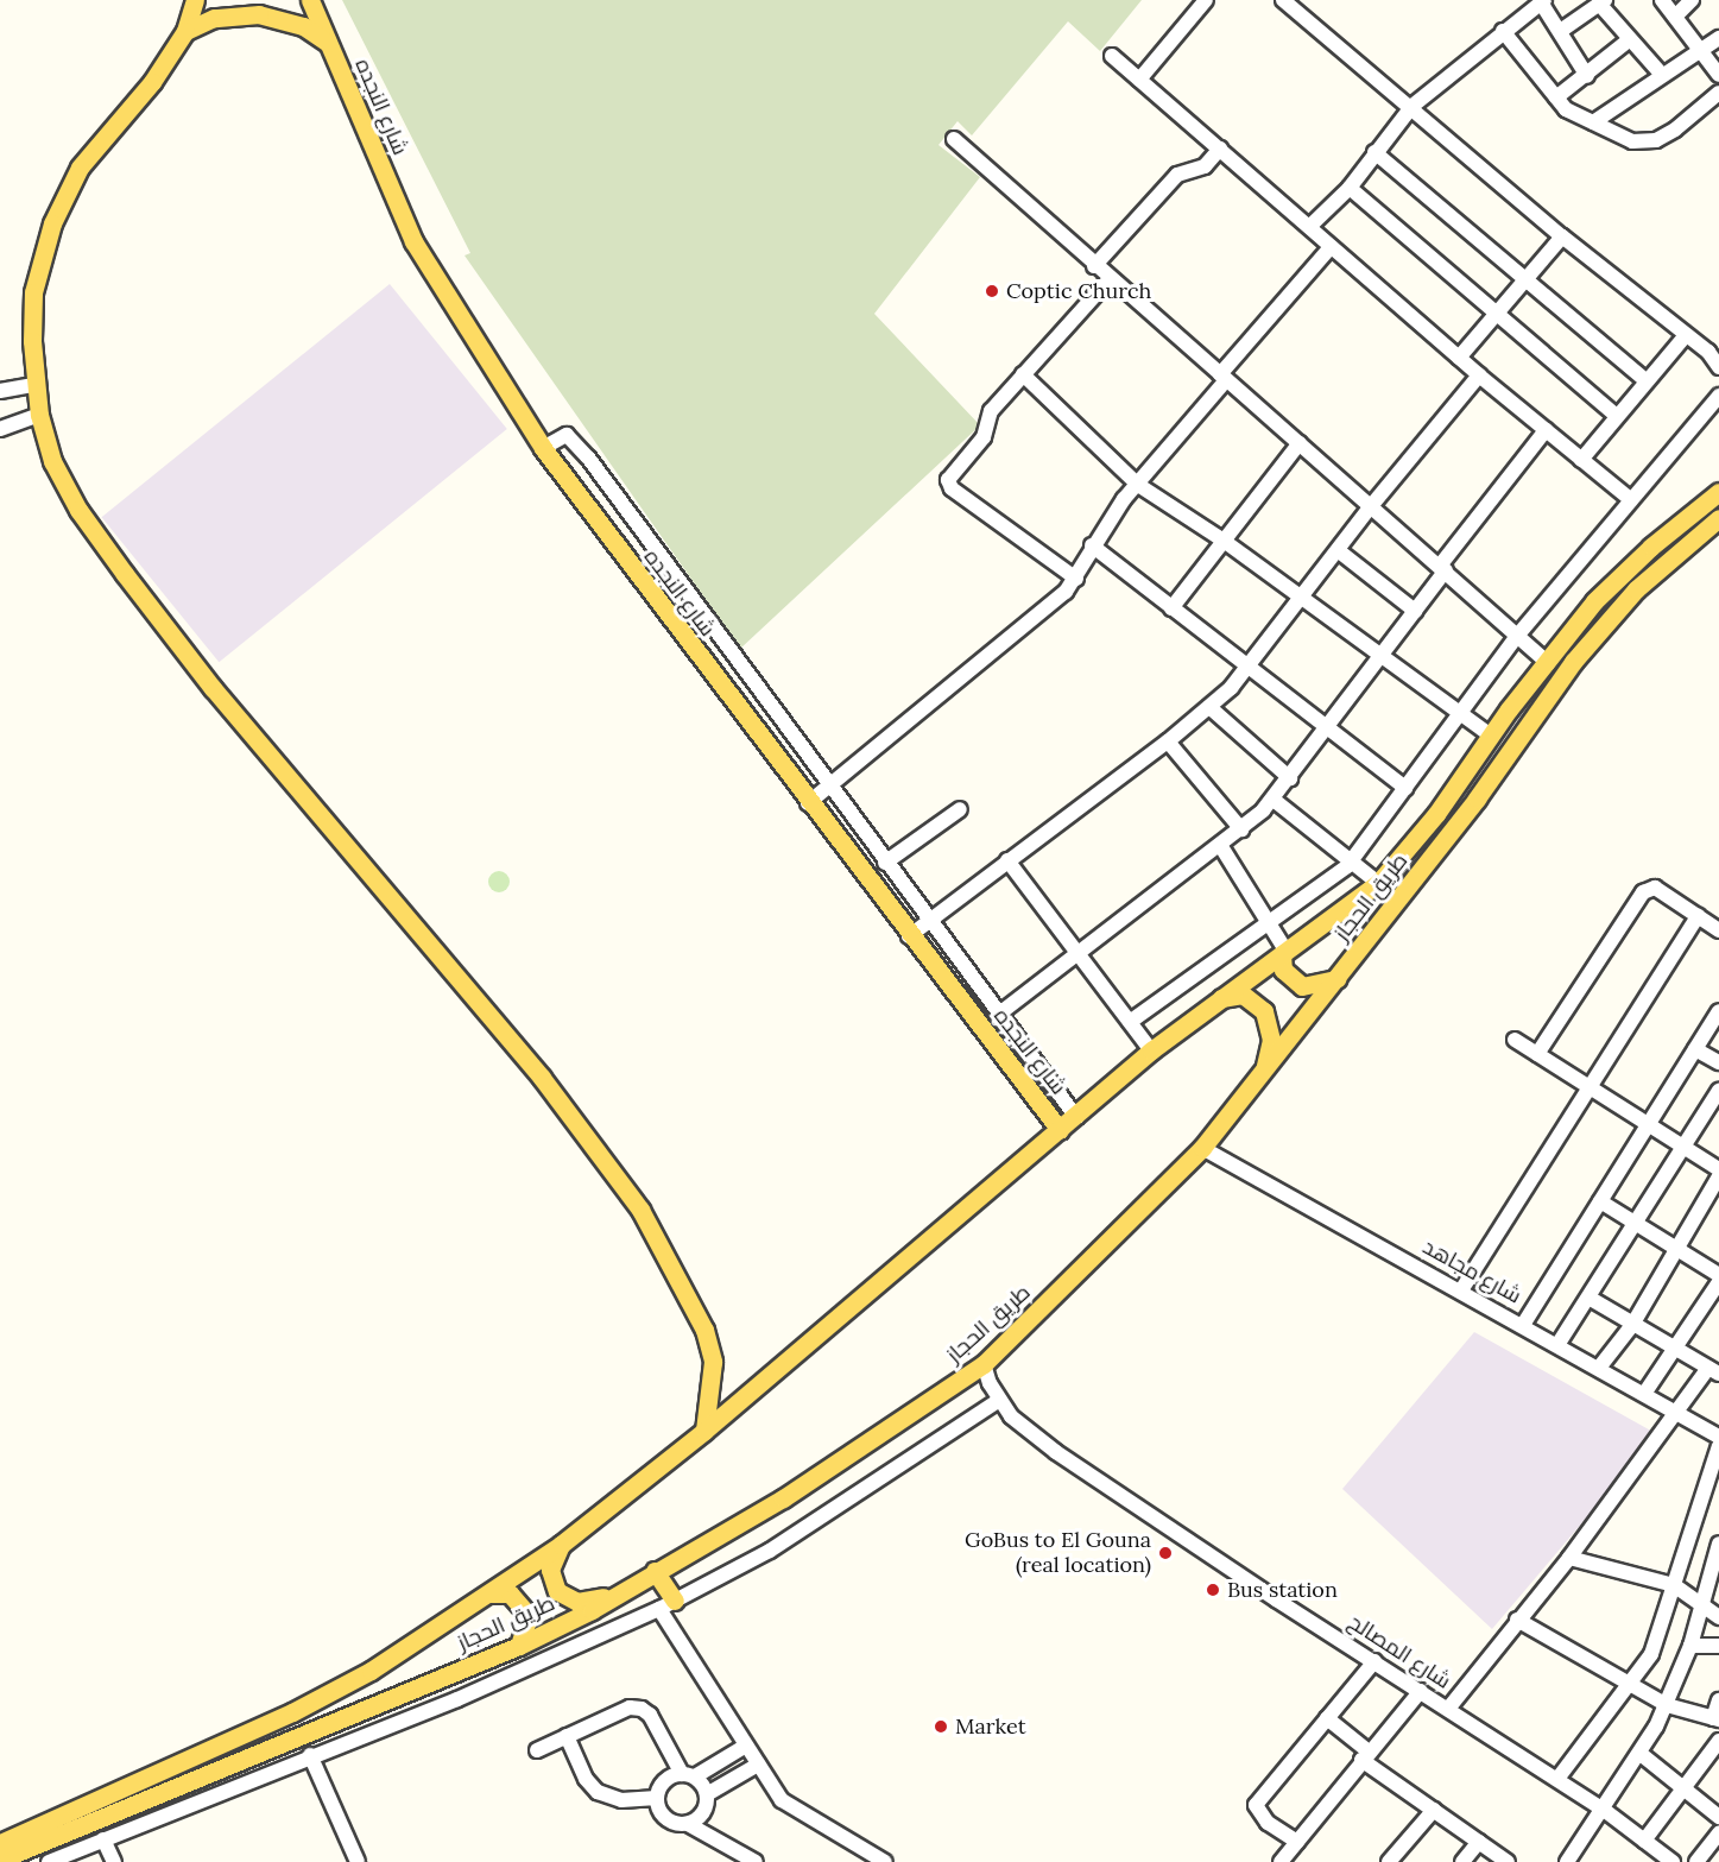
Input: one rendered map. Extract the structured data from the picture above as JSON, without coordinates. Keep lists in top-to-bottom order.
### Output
{
  "streets": {
    "main road": ["شارع النجده", "طريق الحجاز"],
    "street": ["شارع مجاهد", "شارع المصالح"]
  },
  "crossings": [
    ["شارع النجده", "طريق الحجاز"],
    ["طريق الحجاز", "شارع مجاهد"],
    ["طريق الحجاز", "شارع المصالح"]
  ],
  "places": [
    "Coptic Church",
    "GoBus to El Gouna (real location)",
    "Bus station",
    "Market"
  ]
}
